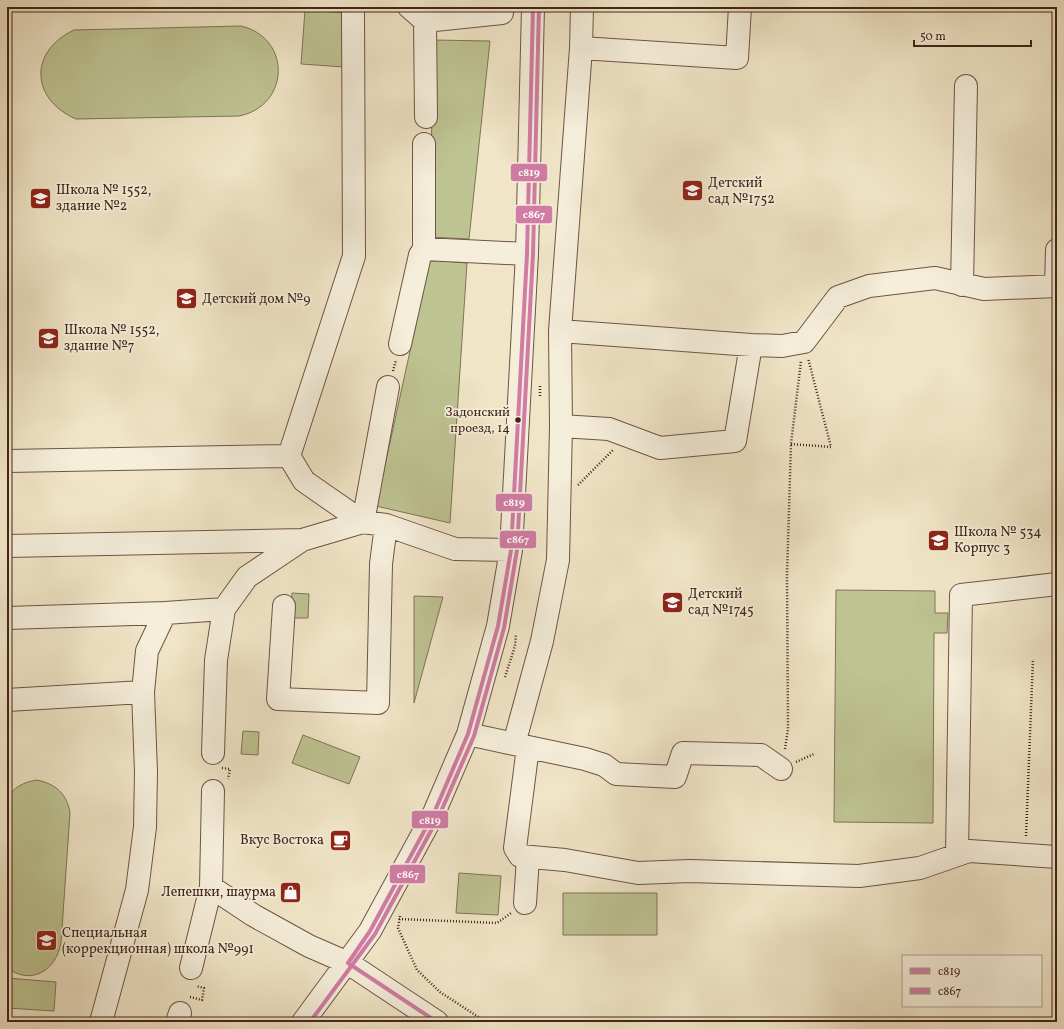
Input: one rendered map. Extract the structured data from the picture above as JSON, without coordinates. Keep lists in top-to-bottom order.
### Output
{
  "places": {
    "school or university": [
      "Детский сад №1752",
      "Школа № 1552, здание №2",
      "Детский дом №9",
      "Школа № 1552, здание №7",
      "Школа № 534 Корпус 3",
      "Детский сад №1745",
      "Специальная (коррекционная) школа №991"
    ],
    "other": ["Задонский проезд, 14"],
    "cafe": ["Вкус Востока"],
    "shop": ["Лепешки, шаурма"]
  },
  "lines": ["transit line с819", "transit line с867"],
  "legend": ["с819", "с867"],
  "scale_bar": "50 m"
}
